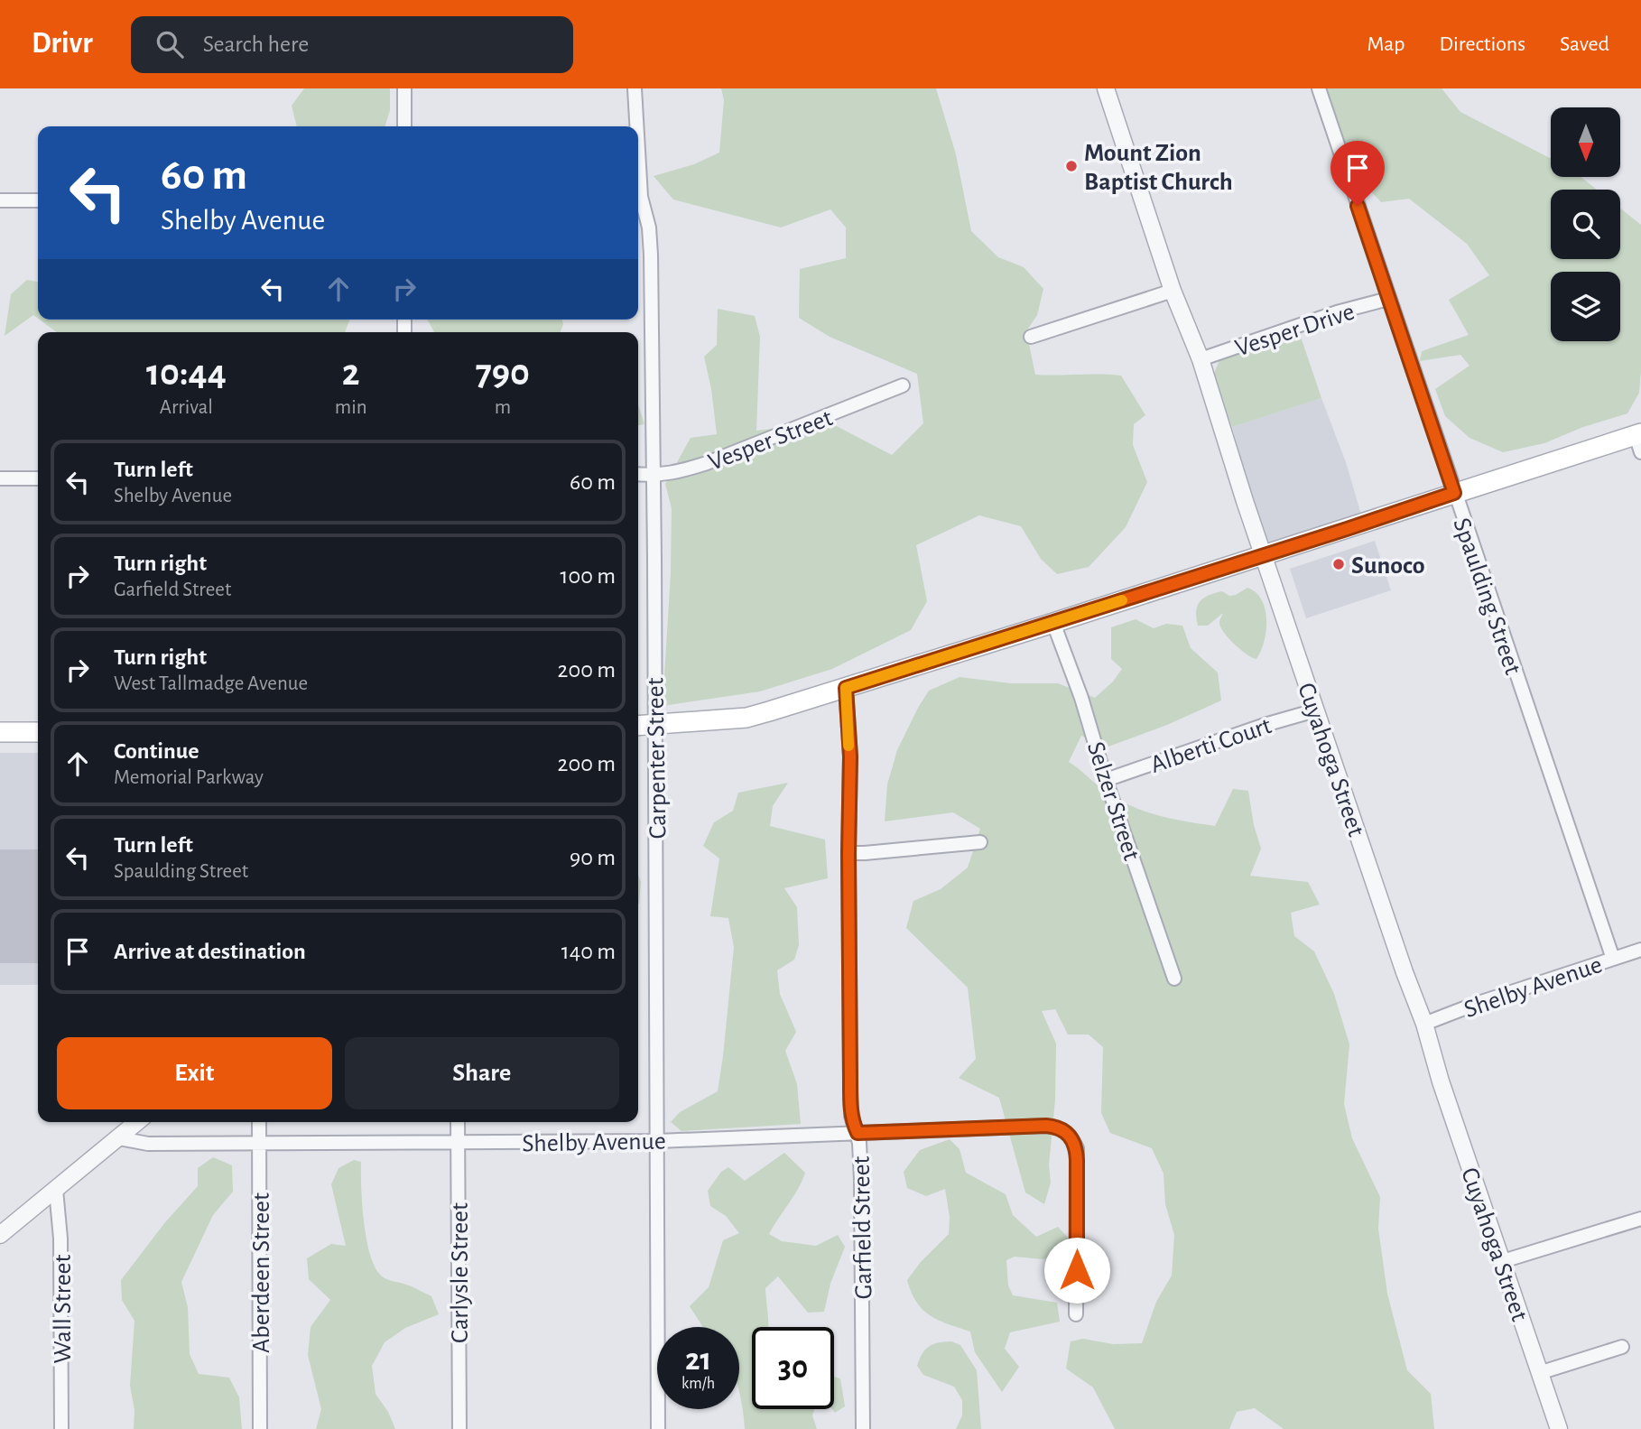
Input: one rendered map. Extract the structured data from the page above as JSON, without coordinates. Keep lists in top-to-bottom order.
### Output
{
  "streets": {
    "street": [
      "Vesper Drive",
      "Vesper Street",
      "Spaulding Street",
      "Alberti Court",
      "Carpenter Street",
      "Cuyahoga Street",
      "Selzer Street",
      "Shelby Avenue",
      "Garfield Street",
      "Aberdeen Street",
      "Carlysle Street",
      "Wall Street"
    ]
  },
  "crossings": [
    ["Vesper Drive", "Spaulding Street"],
    ["Vesper Drive", "Cuyahoga Street"],
    ["Vesper Street", "Carpenter Street"],
    ["Spaulding Street", "Shelby Avenue"],
    ["Alberti Court", "Cuyahoga Street"],
    ["Alberti Court", "Selzer Street"],
    ["Carpenter Street", "Shelby Avenue"],
    ["Cuyahoga Street", "Shelby Avenue"],
    ["Shelby Avenue", "Garfield Street"],
    ["Shelby Avenue", "Aberdeen Street"],
    ["Shelby Avenue", "Carlysle Street"]
  ],
  "places": ["Mount Zion Baptist Church", "Sunoco"],
  "north": "bottom",
  "page": {
    "header": "Drivr",
    "search": "Search here",
    "nav": ["Map", "Directions", "Saved"],
    "turn": ["60 m", "Shelby Avenue"],
    "eta": [
      "10:44",
      "Arrival",
      "2",
      "min",
      "790",
      "m"
    ],
    "list": [
      {
        "name": "Turn left",
        "note": "Shelby Avenue",
        "value": "60 m"
      },
      {
        "name": "Turn right",
        "note": "Garfield Street",
        "value": "100 m"
      },
      {
        "name": "Turn right",
        "note": "West Tallmadge Avenue",
        "value": "200 m"
      },
      {
        "name": "Continue",
        "note": "Memorial Parkway",
        "value": "200 m"
      },
      {
        "name": "Turn left",
        "note": "Spaulding Street",
        "value": "90 m"
      },
      {
        "name": "Arrive at destination",
        "value": "140 m"
      }
    ],
    "buttons": ["Exit", "Share"],
    "speed": "21 km/h",
    "limit": "30"
  }
}
